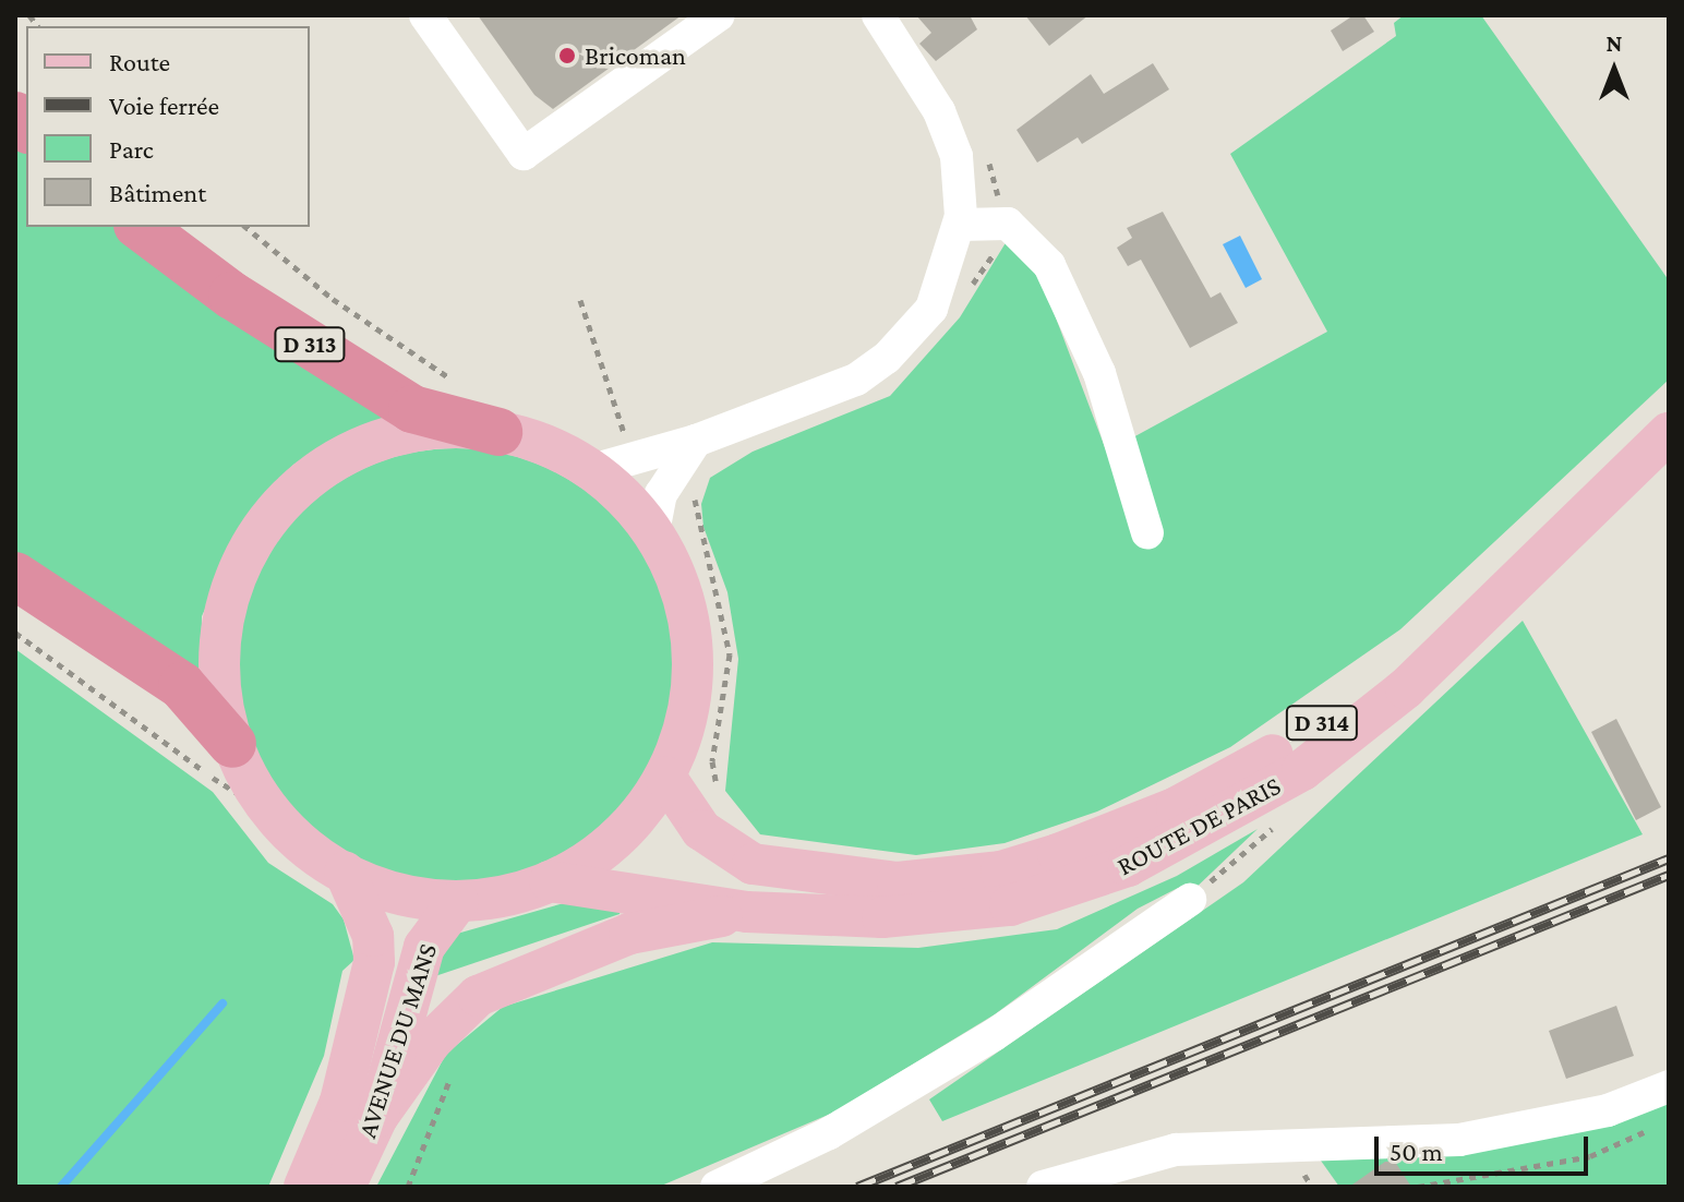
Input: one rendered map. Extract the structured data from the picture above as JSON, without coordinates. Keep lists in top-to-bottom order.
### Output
{
  "streets": {
    "highway": ["D 313"],
    "main road": ["D 314", "ROUTE DE PARIS", "AVENUE DU MANS"]
  },
  "places": ["Bricoman"],
  "legend": [
    "Route",
    "Voie ferrée",
    "Parc",
    "Bâtiment"
  ],
  "scale_bar": "50 m",
  "north": "top"
}
